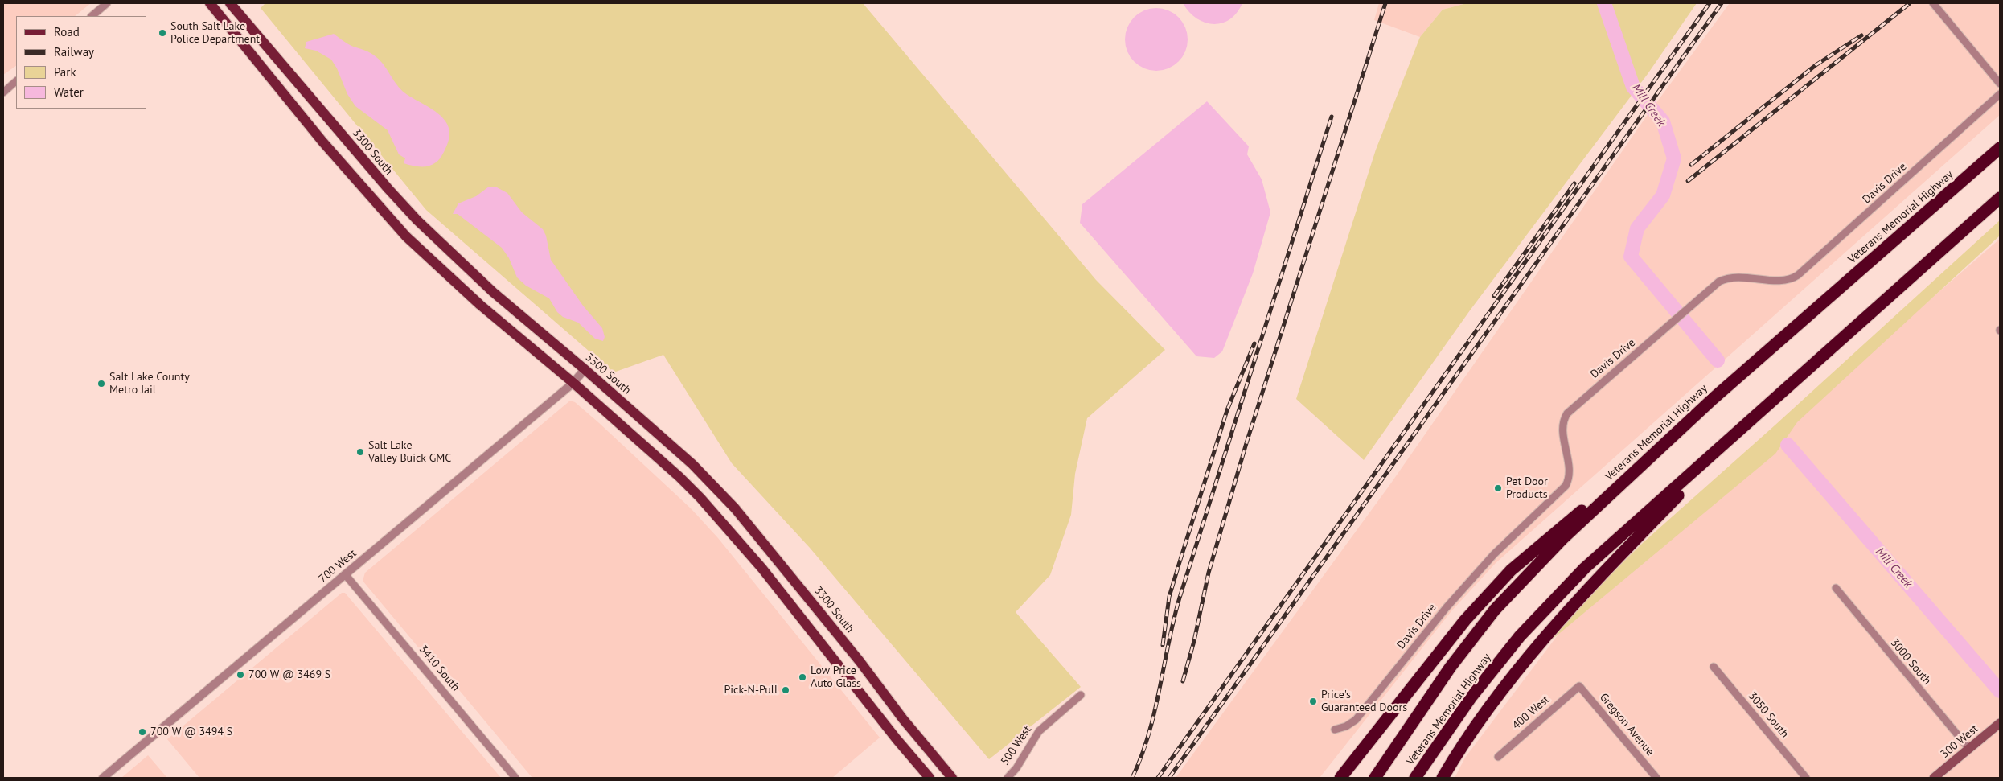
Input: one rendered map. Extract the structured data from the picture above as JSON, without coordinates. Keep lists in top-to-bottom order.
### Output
{
  "streets": {
    "highway": ["Veterans Memorial Highway"],
    "main road": ["3300 South", "300 West"],
    "street": [
      "Davis Drive",
      "700 West",
      "3000 South",
      "3410 South",
      "400 West",
      "3050 South",
      "Gregson Avenue",
      "500 West"
    ]
  },
  "crossings": [
    ["3300 South", "700 West"],
    ["700 West", "3410 South"],
    ["3000 South", "300 West"],
    ["400 West", "Gregson Avenue"]
  ],
  "water": ["Mill Creek"],
  "places": [
    "South Salt Lake Police Department",
    "Salt Lake County Metro Jail",
    "Salt Lake Valley Buick GMC",
    "Pet Door Products",
    "700 W @ 3469 S",
    "Low Price Auto Glass",
    "Pick-N-Pull",
    "Price's Guaranteed Doors",
    "700 W @ 3494 S"
  ],
  "legend": [
    "Road",
    "Railway",
    "Park",
    "Water"
  ]
}
